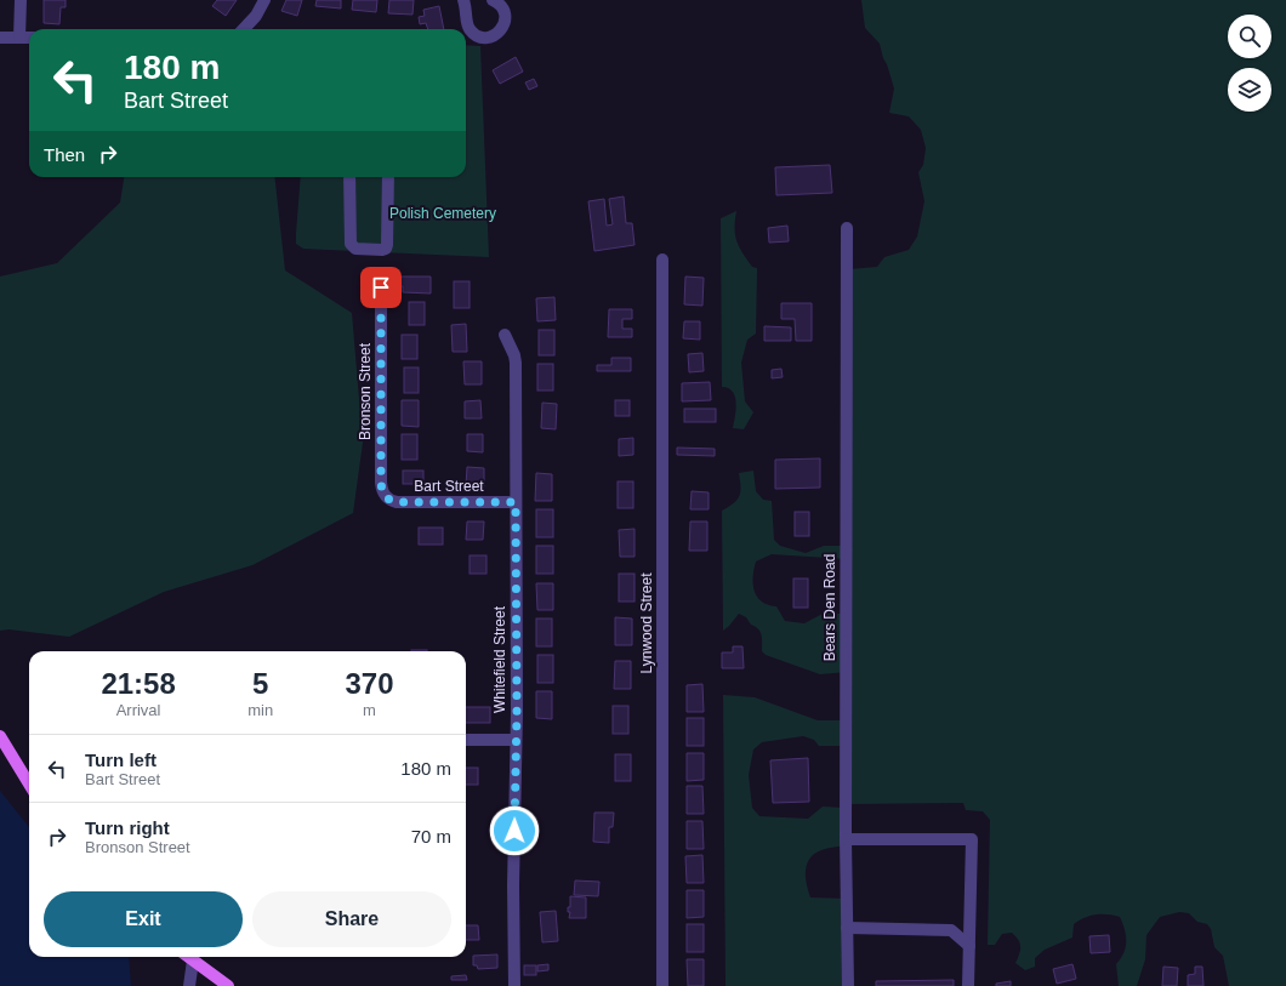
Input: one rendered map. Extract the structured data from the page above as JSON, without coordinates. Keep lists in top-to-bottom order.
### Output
{
  "streets": {
    "street": [
      "Bronson Street",
      "Bart Street",
      "Bears Den Road",
      "Lynwood Street",
      "Whitefield Street"
    ]
  },
  "crossings": [
    ["Bronson Street", "Bart Street"],
    ["Bart Street", "Whitefield Street"]
  ],
  "parks": ["Polish Cemetery"],
  "page": {
    "turn": ["180 m", "Bart Street"],
    "then": "Then",
    "eta": [
      "21:58",
      "Arrival",
      "5",
      "min",
      "370",
      "m"
    ],
    "list": [
      {
        "name": "Turn left",
        "note": "Bart Street",
        "value": "180 m"
      },
      {
        "name": "Turn right",
        "note": "Bronson Street",
        "value": "70 m"
      }
    ],
    "buttons": ["Exit", "Share"]
  }
}
